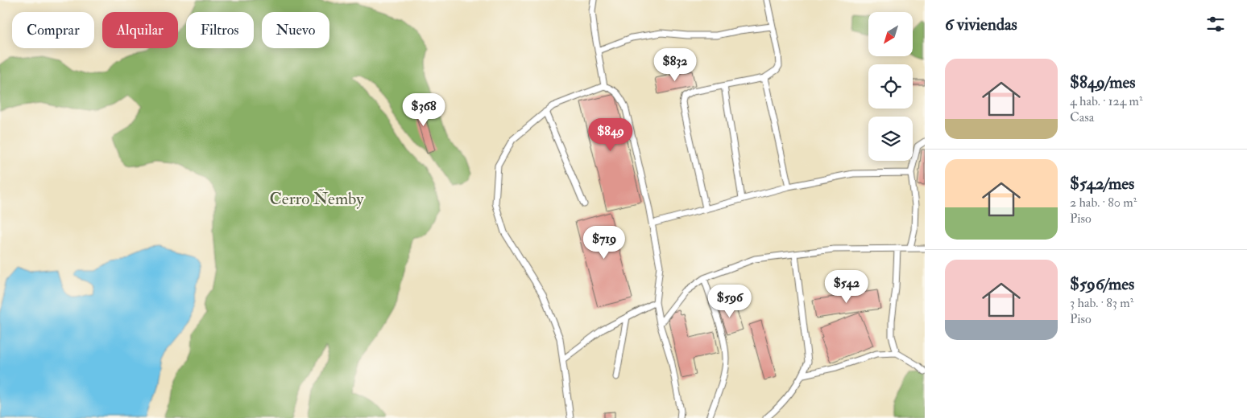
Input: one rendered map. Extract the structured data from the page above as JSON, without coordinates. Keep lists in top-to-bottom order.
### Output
{
  "parks": ["Cerro Ñemby"],
  "north": "bottom left",
  "page": {
    "heading": "6 viviendas",
    "chip": [
      "Comprar",
      "Alquilar",
      "Filtros",
      "Nuevo"
    ],
    "price": [
      "$832",
      "$368",
      "$849",
      "$719",
      "$542",
      "$596"
    ],
    "list": [
      {
        "name": "$849/mes",
        "note": "4 hab. · 124 m² · Casa"
      },
      {
        "name": "$542/mes",
        "note": "2 hab. · 80 m² · Piso"
      },
      {
        "name": "$596/mes",
        "note": "3 hab. · 83 m² · Piso"
      }
    ]
  }
}
